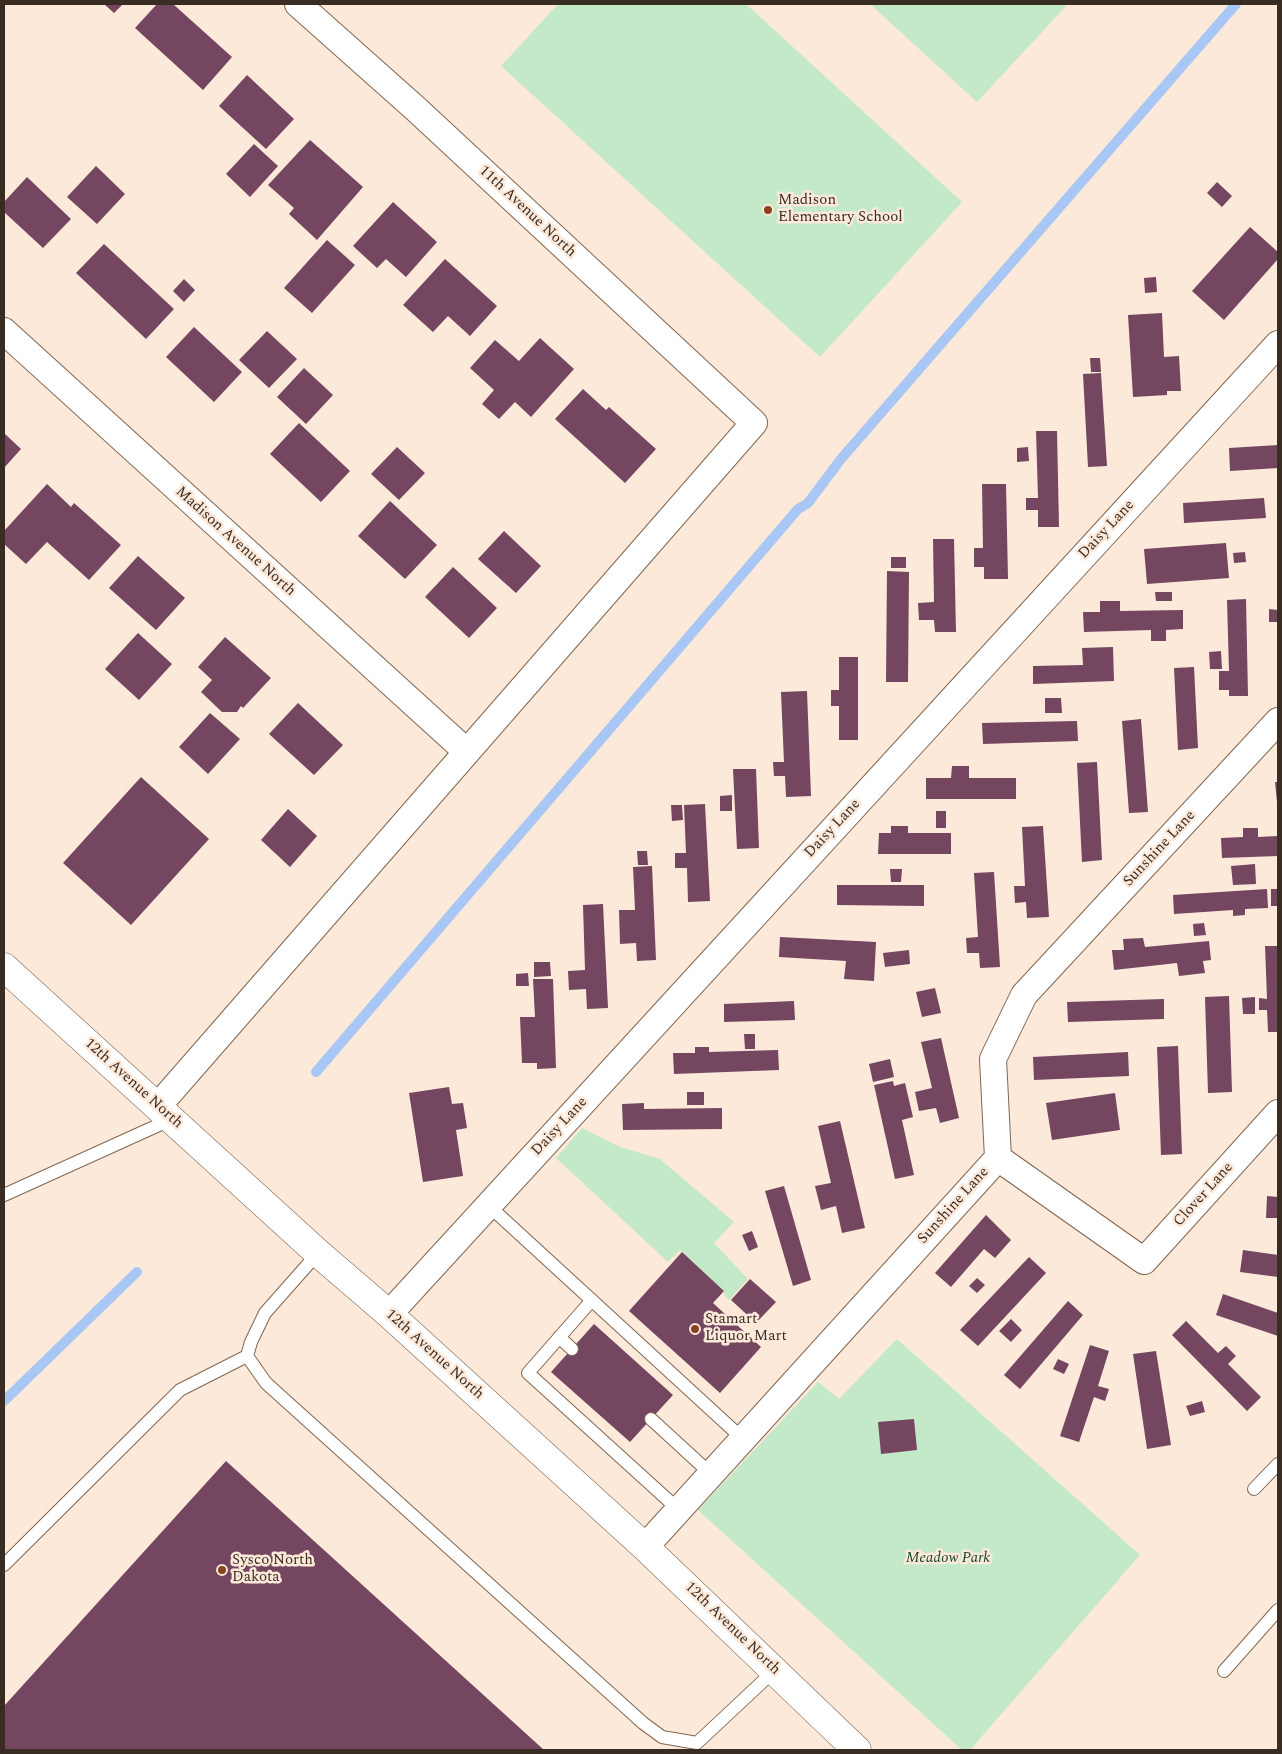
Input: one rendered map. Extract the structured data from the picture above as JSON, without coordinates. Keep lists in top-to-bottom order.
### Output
{
  "streets": {
    "main road": ["12th Avenue North"],
    "street": [
      "11th Avenue North",
      "Daisy Lane",
      "Madison Avenue North",
      "Sunshine Lane",
      "Clover Lane"
    ]
  },
  "crossings": [
    ["11th Avenue North", "Madison Avenue North"],
    ["Daisy Lane", "12th Avenue North"],
    ["Sunshine Lane", "12th Avenue North"],
    ["Sunshine Lane", "Clover Lane"]
  ],
  "parks": ["Meadow Park"],
  "places": ["Madison Elementary School", "Stamart Liquor Mart", "Sysco North Dakota"]
}
